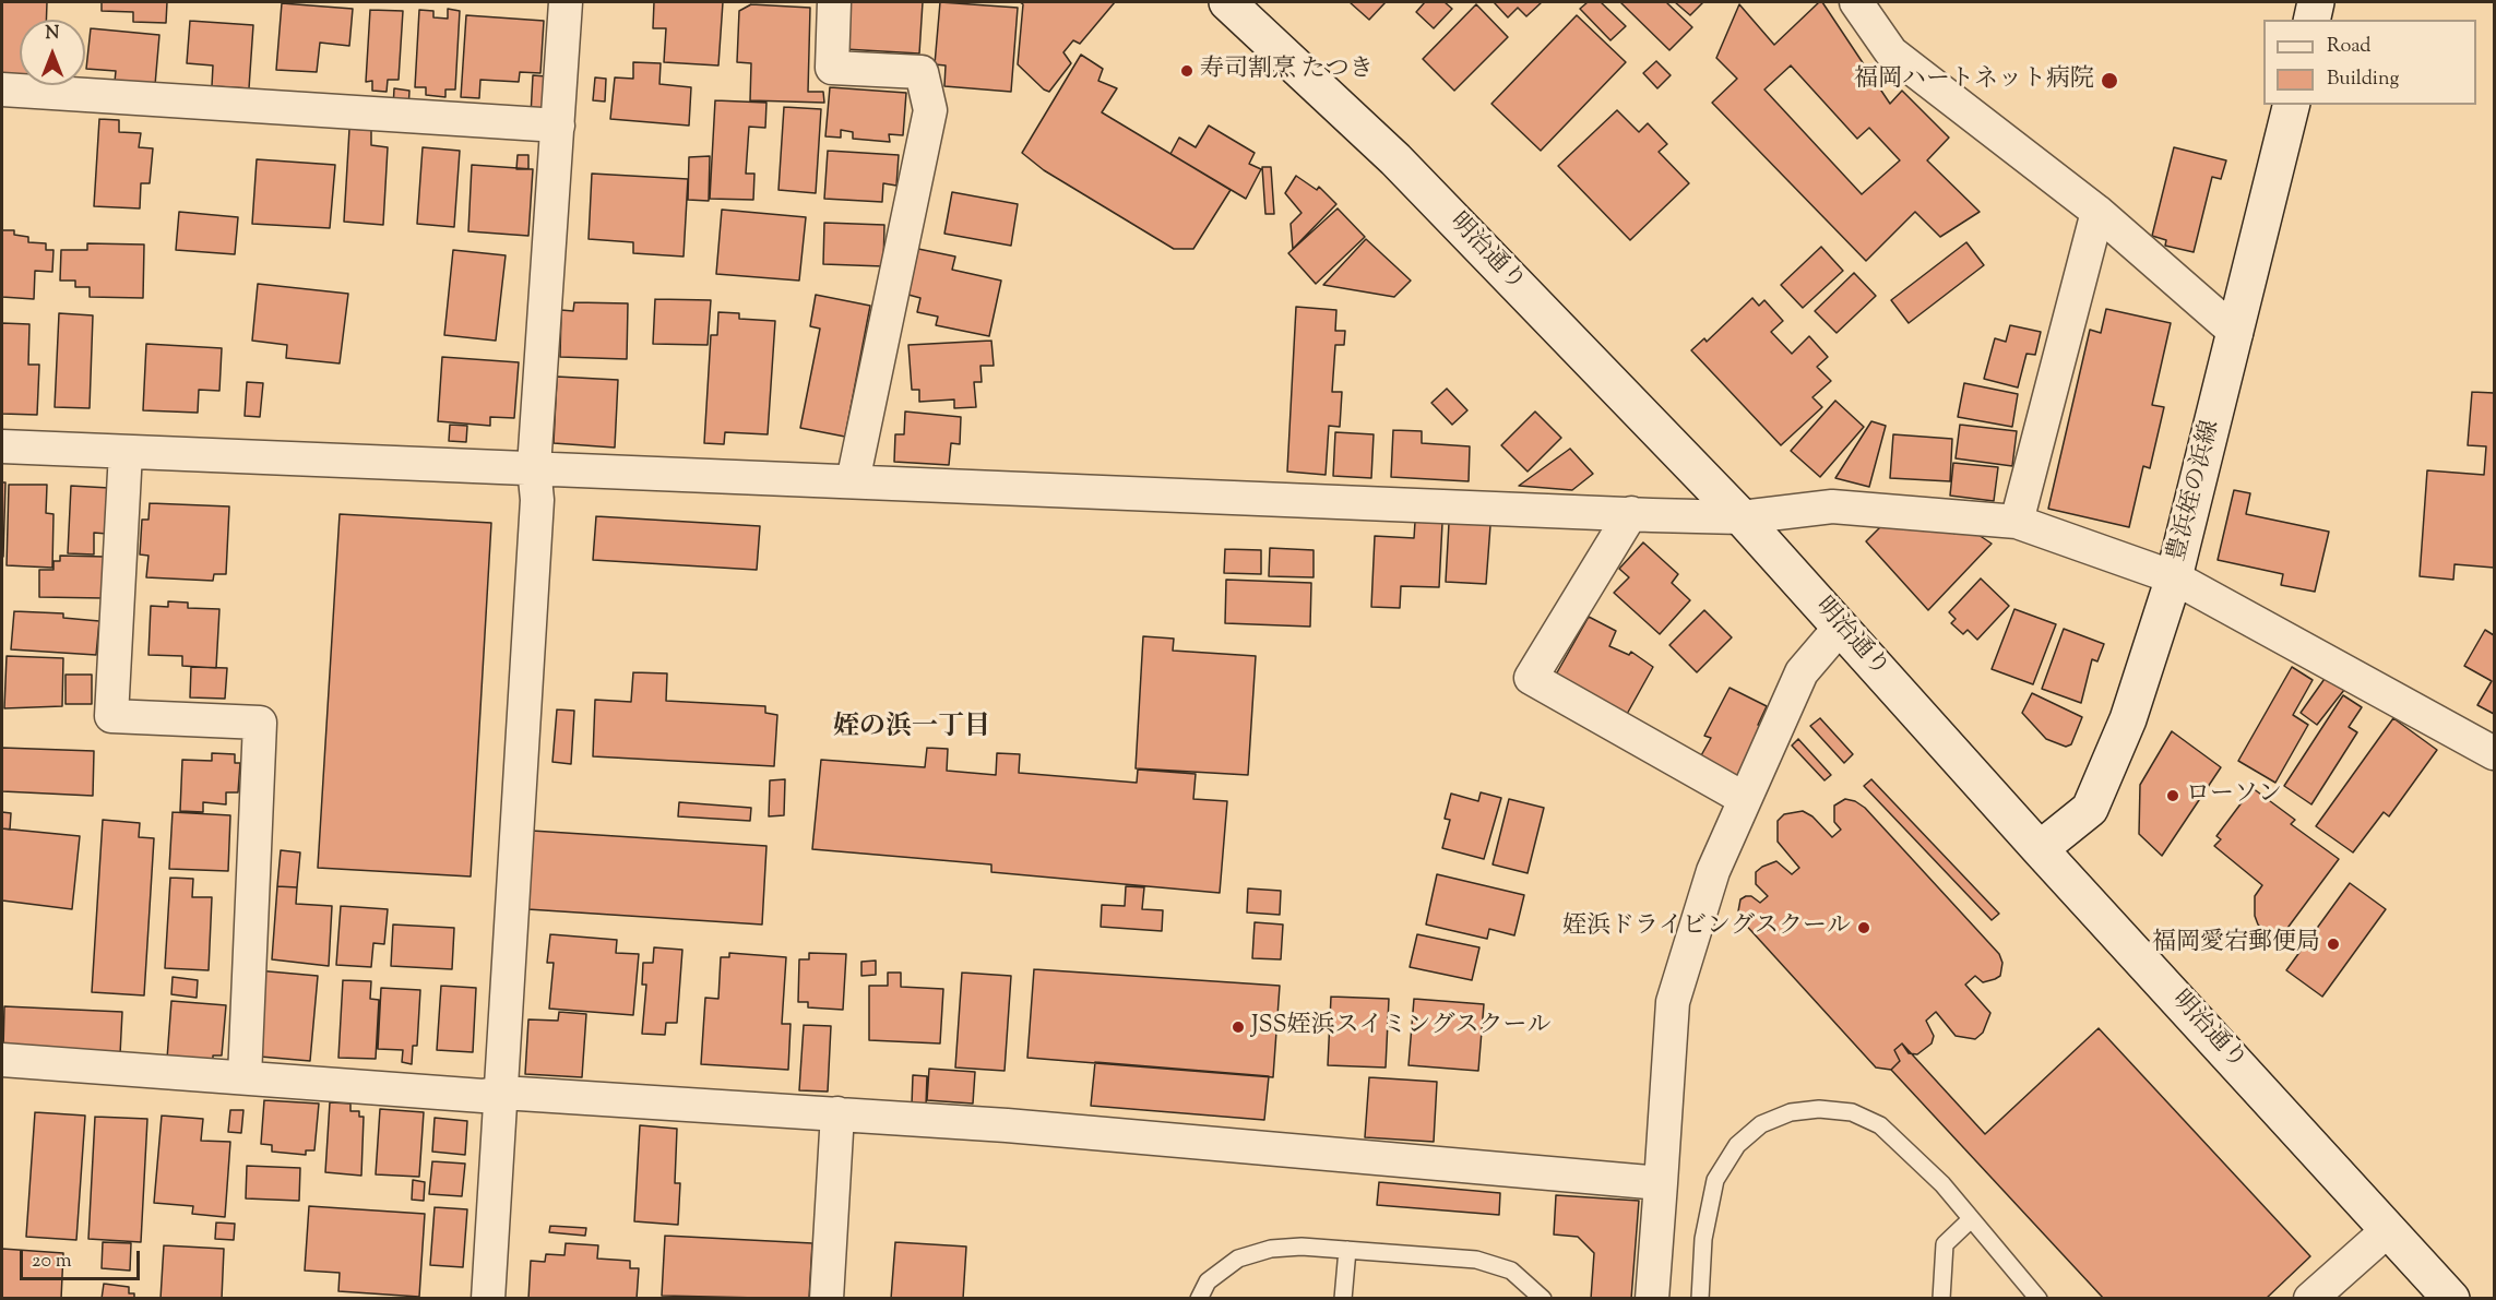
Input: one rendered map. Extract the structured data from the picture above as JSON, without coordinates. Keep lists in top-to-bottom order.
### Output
{
  "streets": {
    "street": ["明治通り", "豊浜姪の浜線"]
  },
  "crossings": [
    ["明治通り", "豊浜姪の浜線"]
  ],
  "districts": ["姪の浜一丁目"],
  "places": [
    "寿司割烹 たつき",
    "福岡ハートネット病院",
    "ローソン",
    "姪浜ドライビングスクール",
    "福岡愛宕郵便局",
    "JSS姪浜スイミングスクール"
  ],
  "legend": ["Road", "Building"],
  "scale_bar": "20 m",
  "north": "top"
}
